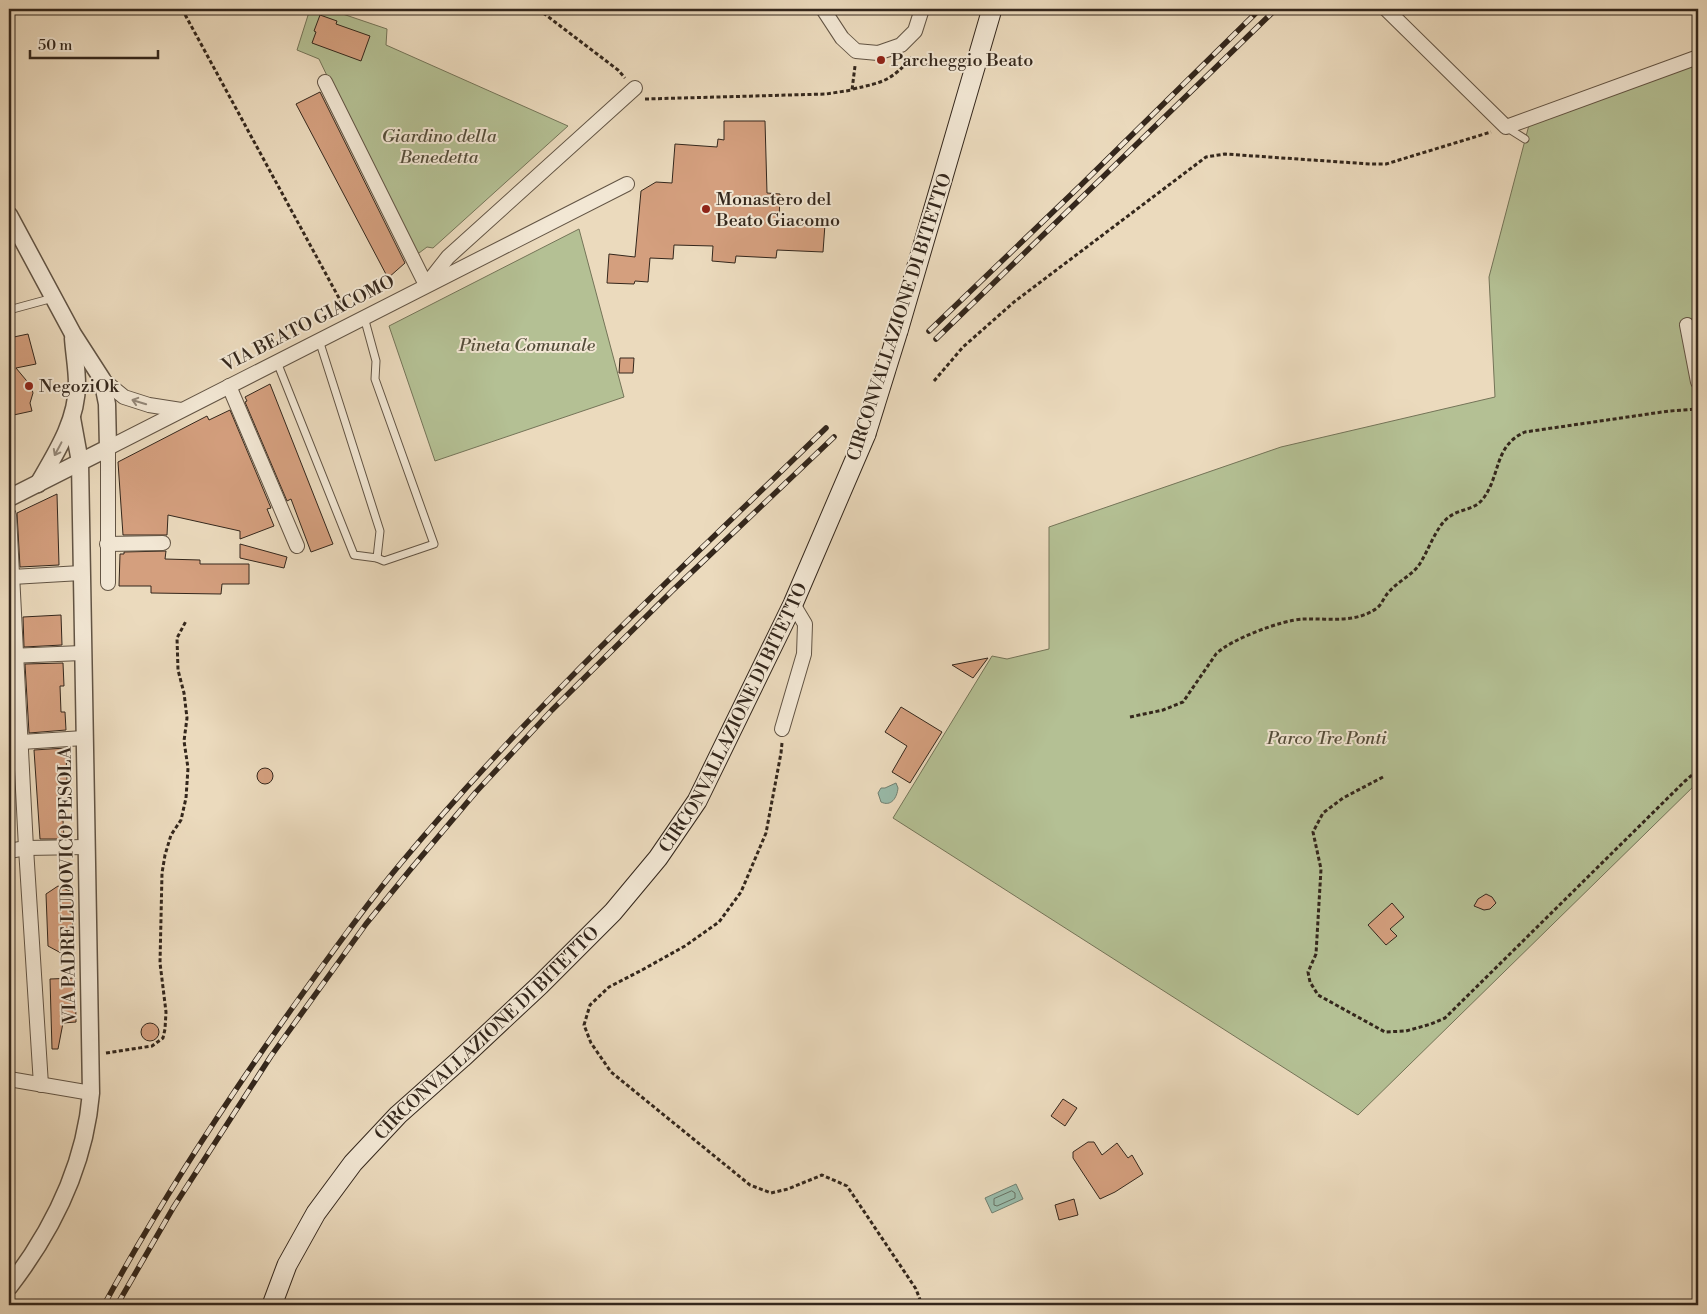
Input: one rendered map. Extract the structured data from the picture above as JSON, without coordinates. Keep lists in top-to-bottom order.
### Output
{
  "streets": {
    "main road": ["CIRCONVALLAZIONE DI BITETTO"],
    "street": ["VIA BEATO GIACOMO", "VIA PADRE LUDOVICO PESOLA"]
  },
  "crossings": [
    ["VIA BEATO GIACOMO", "VIA PADRE LUDOVICO PESOLA"]
  ],
  "parks": ["Giardino della Benedetta", "Pineta Comunale", "Parco Tre Ponti"],
  "places": ["Parcheggio Beato", "Monastero del Beato Giacomo", "NegoziOk"],
  "scale_bar": "50 m"
}
